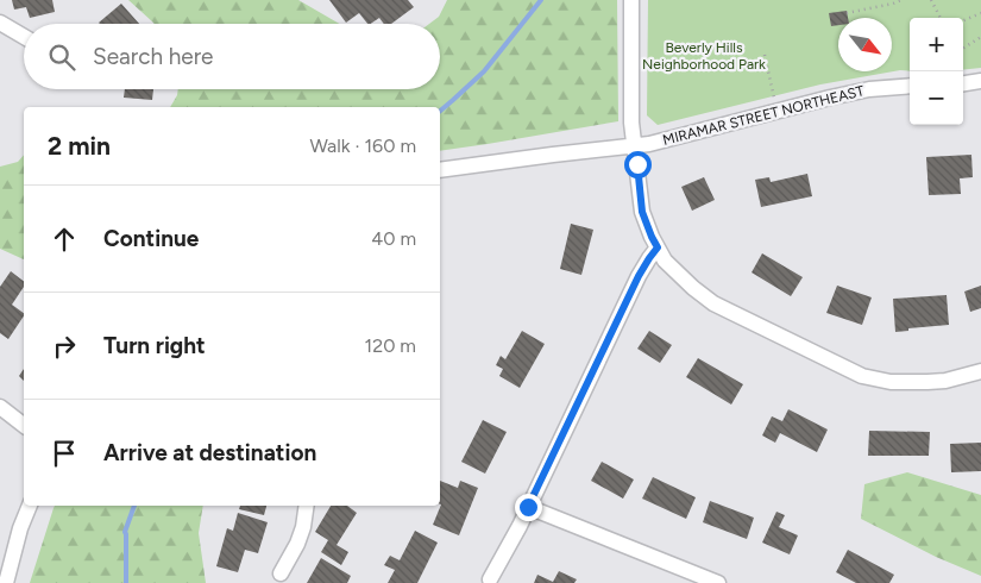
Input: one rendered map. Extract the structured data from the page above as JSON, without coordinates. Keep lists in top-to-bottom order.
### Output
{
  "streets": {
    "street": ["MIRAMAR STREET NORTHEAST"]
  },
  "parks": ["Beverly Hills Neighborhood Park"],
  "north": "bottom right",
  "page": {
    "map_buttons": ["+", "−"],
    "search": "Search here",
    "heading": ["2 min", "Walk · 160 m"],
    "list": [
      ["Continue", "40 m"],
      ["Turn right", "120 m"],
      "Arrive at destination"
    ]
  }
}
